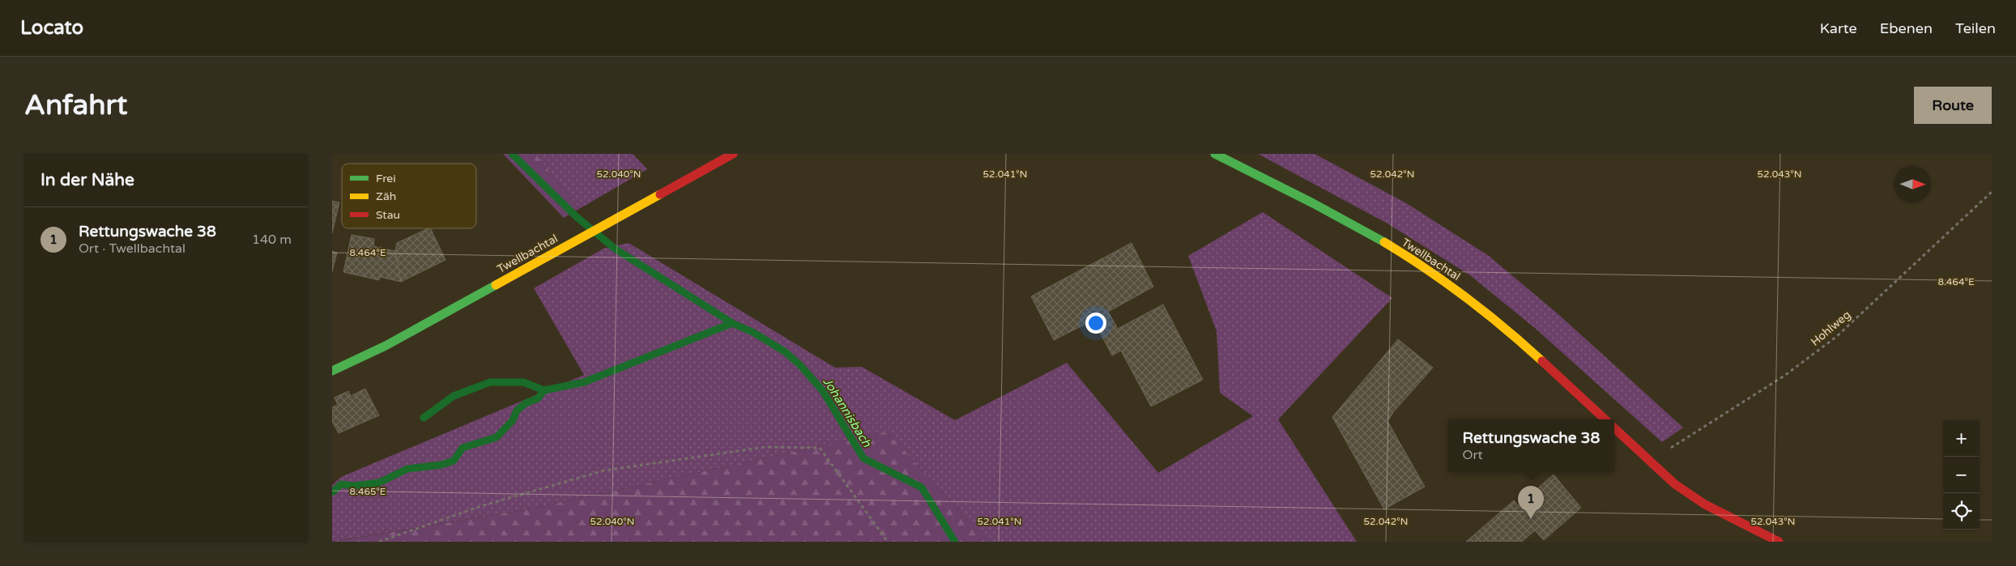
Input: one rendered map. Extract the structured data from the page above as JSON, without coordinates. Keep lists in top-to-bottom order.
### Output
{
  "streets": {
    "street": ["Twellbachtal"],
    "path": ["Hohlweg"]
  },
  "water": ["Johannisbach"],
  "legend": ["Frei", "Zäh", "Stau"],
  "north": "right",
  "page": {
    "header": "Locato",
    "nav": ["Karte", "Ebenen", "Teilen"],
    "buttons": "Route",
    "title": "Anfahrt",
    "heading": "In der Nähe",
    "list": [
      {
        "mark": "1",
        "name": "Rettungswache 38",
        "note": "Ort · Twellbachtal",
        "value": "140 m"
      }
    ],
    "popup": ["Rettungswache 38", "Ort"],
    "map_buttons": ["+", "−"],
    "pins": "1"
  },
  "coordinates": [
    "52.040°N",
    "52.041°N",
    "52.042°N",
    "52.043°N",
    "8.464°E",
    "8.465°E"
  ]
}
